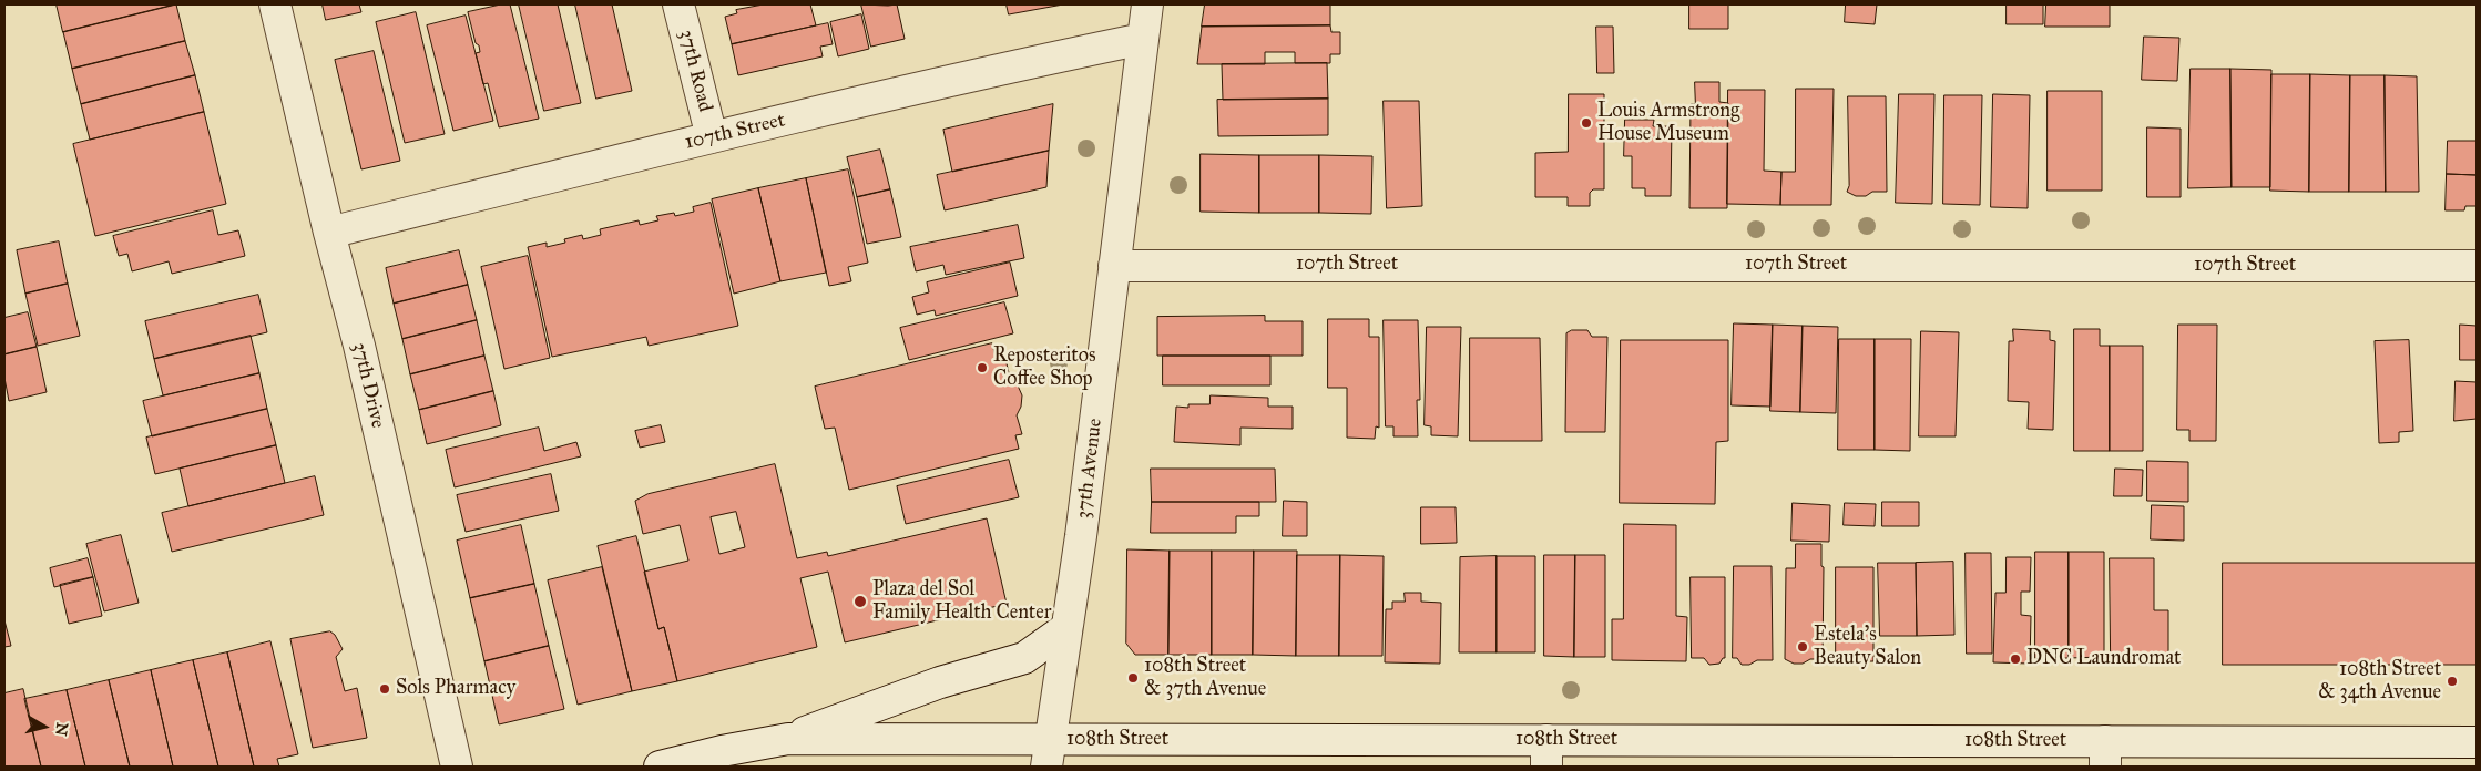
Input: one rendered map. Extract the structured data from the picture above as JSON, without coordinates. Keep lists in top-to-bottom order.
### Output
{
  "streets": {
    "street": [
      "37th Road",
      "107th Street",
      "37th Drive",
      "37th Avenue",
      "108th Street"
    ]
  },
  "crossings": [
    ["37th Road", "107th Street"],
    ["107th Street", "37th Drive"],
    ["107th Street", "37th Avenue"],
    ["37th Avenue", "108th Street"]
  ],
  "places": [
    "Louis Armstrong House Museum",
    "Reposteritos Coffee Shop",
    "Plaza del Sol Family Health Center",
    "Estela's Beauty Salon",
    "DNC Laundromat",
    "108th Street & 37th Avenue",
    "108th Street & 34th Avenue",
    "Sols Pharmacy"
  ],
  "north": "right"
}
